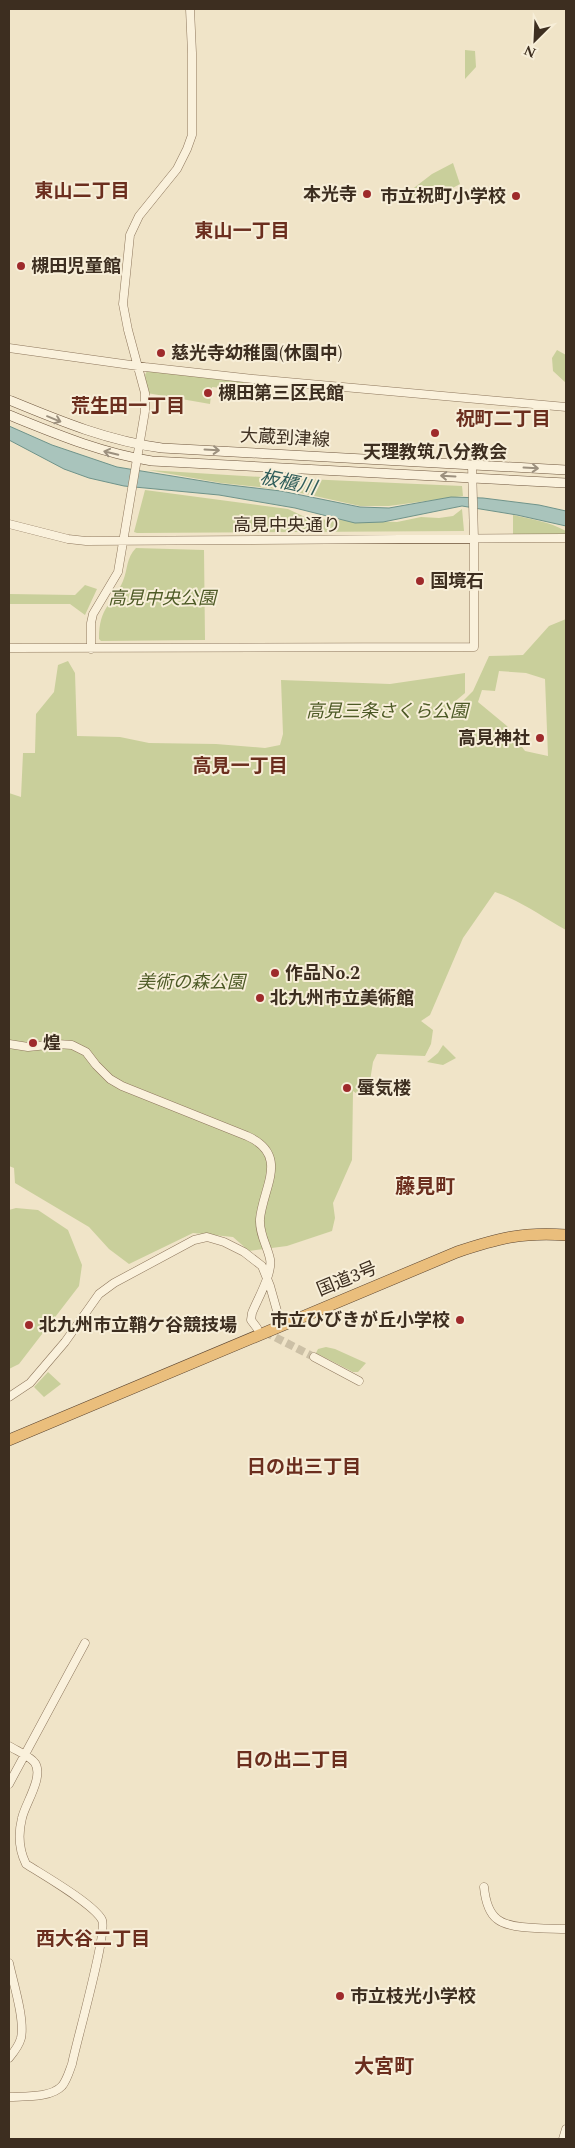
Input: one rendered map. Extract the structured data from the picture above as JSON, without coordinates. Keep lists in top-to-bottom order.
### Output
{
  "streets": {
    "highway": ["国道3号"],
    "main road": ["大蔵到津線"],
    "street": ["高見中央通り"]
  },
  "districts": [
    "東山二丁目",
    "東山一丁目",
    "荒生田一丁目",
    "祝町二丁目",
    "高見一丁目",
    "藤見町",
    "日の出三丁目",
    "日の出二丁目",
    "西大谷二丁目",
    "大宮町"
  ],
  "water": ["板櫃川"],
  "parks": ["高見中央公園", "高見三条さくら公園", "美術の森公園"],
  "places": [
    "本光寺",
    "市立祝町小学校",
    "槻田児童館",
    "慈光寺幼稚園(休園中)",
    "槻田第三区民館",
    "天理教筑八分教会",
    "国境石",
    "高見神社",
    "作品No.2",
    "北九州市立美術館",
    "煌",
    "蜃気楼",
    "市立ひびきが丘小学校",
    "北九州市立鞘ケ谷競技場",
    "市立枝光小学校"
  ],
  "north": "bottom left"
}
